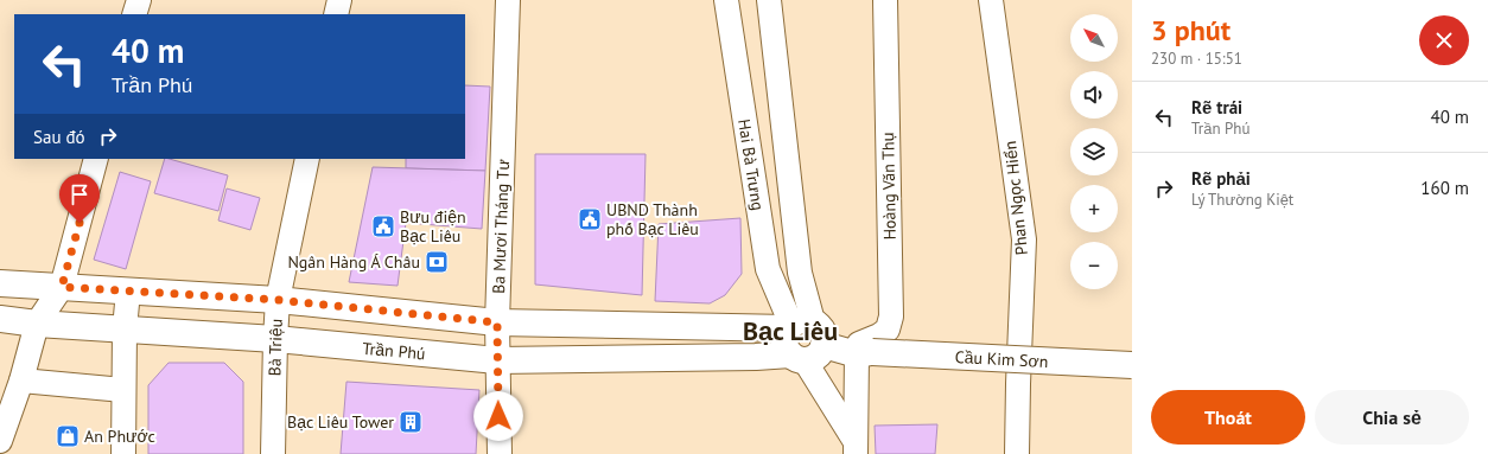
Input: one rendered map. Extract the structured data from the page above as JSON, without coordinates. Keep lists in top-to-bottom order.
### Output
{
  "streets": {
    "main road": ["Trần Phú", "Cầu Kim Sơn"],
    "street": [
      "Hai Bà Trưng",
      "Hoàng Văn Thụ",
      "Phan Ngọc Hiển",
      "Ba Mươi Tháng Tư",
      "Bà Triệu"
    ]
  },
  "crossings": [
    ["Hoàng Văn Thụ", "Trần Phú"],
    ["Hoàng Văn Thụ", "Cầu Kim Sơn"],
    ["Ba Mươi Tháng Tư", "Trần Phú"],
    ["Bà Triệu", "Trần Phú"],
    ["Trần Phú", "Cầu Kim Sơn"]
  ],
  "districts": ["Bạc Liêu"],
  "places": {
    "public building": ["UBND Thành phố Bạc Liêu", "Bưu điện Bạc Liêu"],
    "bank": ["Ngân Hàng Á Châu"],
    "building": ["Bạc Liêu Tower"],
    "shop": ["An Phước"]
  },
  "north": "top left",
  "page": {
    "heading": ["3 phút", "230 m · 15:51"],
    "map_buttons": ["+", "−"],
    "turn": ["40 m", "Trần Phú"],
    "list": [
      {
        "name": "Rẽ trái",
        "note": "Trần Phú",
        "value": "40 m"
      },
      {
        "name": "Rẽ phải",
        "note": "Lý Thường Kiệt",
        "value": "160 m"
      }
    ],
    "then": "Sau đó",
    "buttons": ["Thoát", "Chia sẻ"]
  }
}
